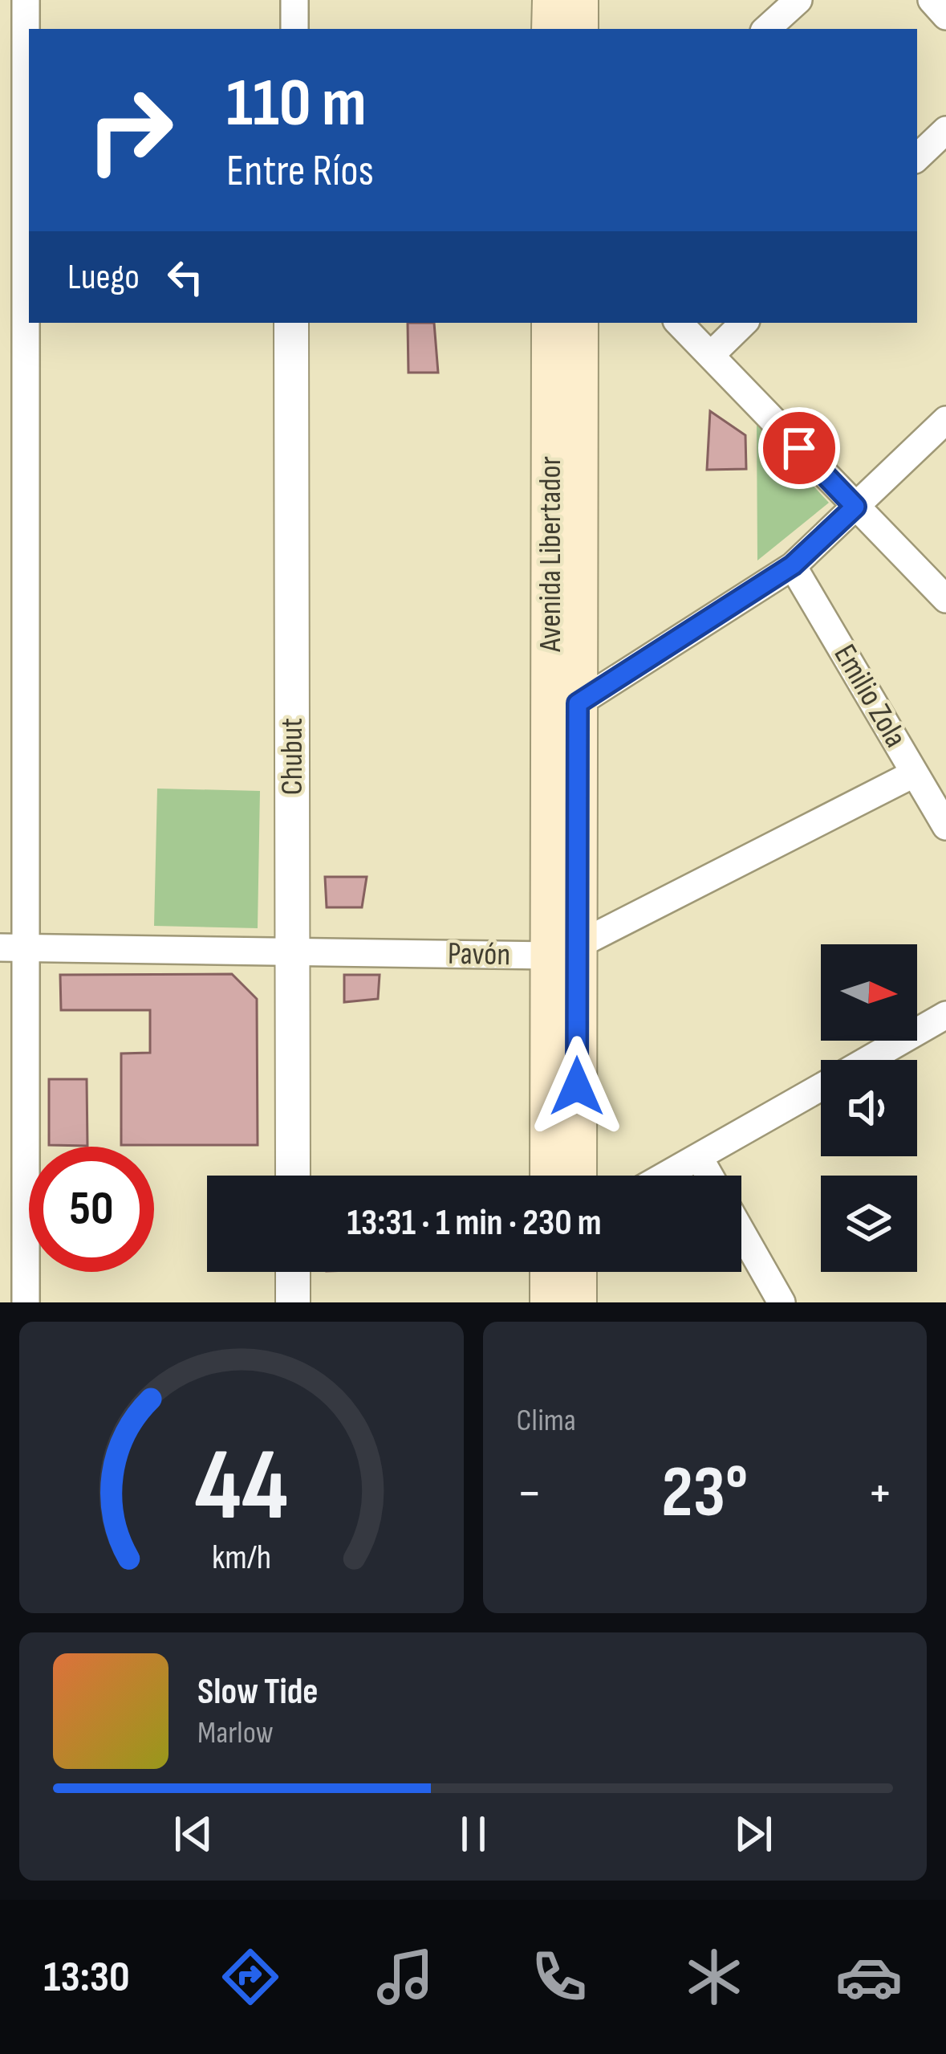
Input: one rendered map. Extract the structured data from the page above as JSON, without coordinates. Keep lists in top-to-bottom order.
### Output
{
  "streets": {
    "main road": ["Avenida Libertador"],
    "street": ["Emilio Zola", "Chubut", "Pavón"]
  },
  "crossings": [
    ["Avenida Libertador", "Pavón"],
    ["Emilio Zola", "Pavón"],
    ["Chubut", "Pavón"]
  ],
  "north": "right",
  "page": {
    "turn": ["110 m", "Entre Ríos"],
    "then": "Luego",
    "limit": "50",
    "trip": "13:31 · 1 min · 230 m",
    "tile": "Clima",
    "heat": ["−", "23°", "+"],
    "song": ["Slow Tide", "Marlow"],
    "tabs": "13:30",
    "gauge": ["44", "km/h"]
  }
}
